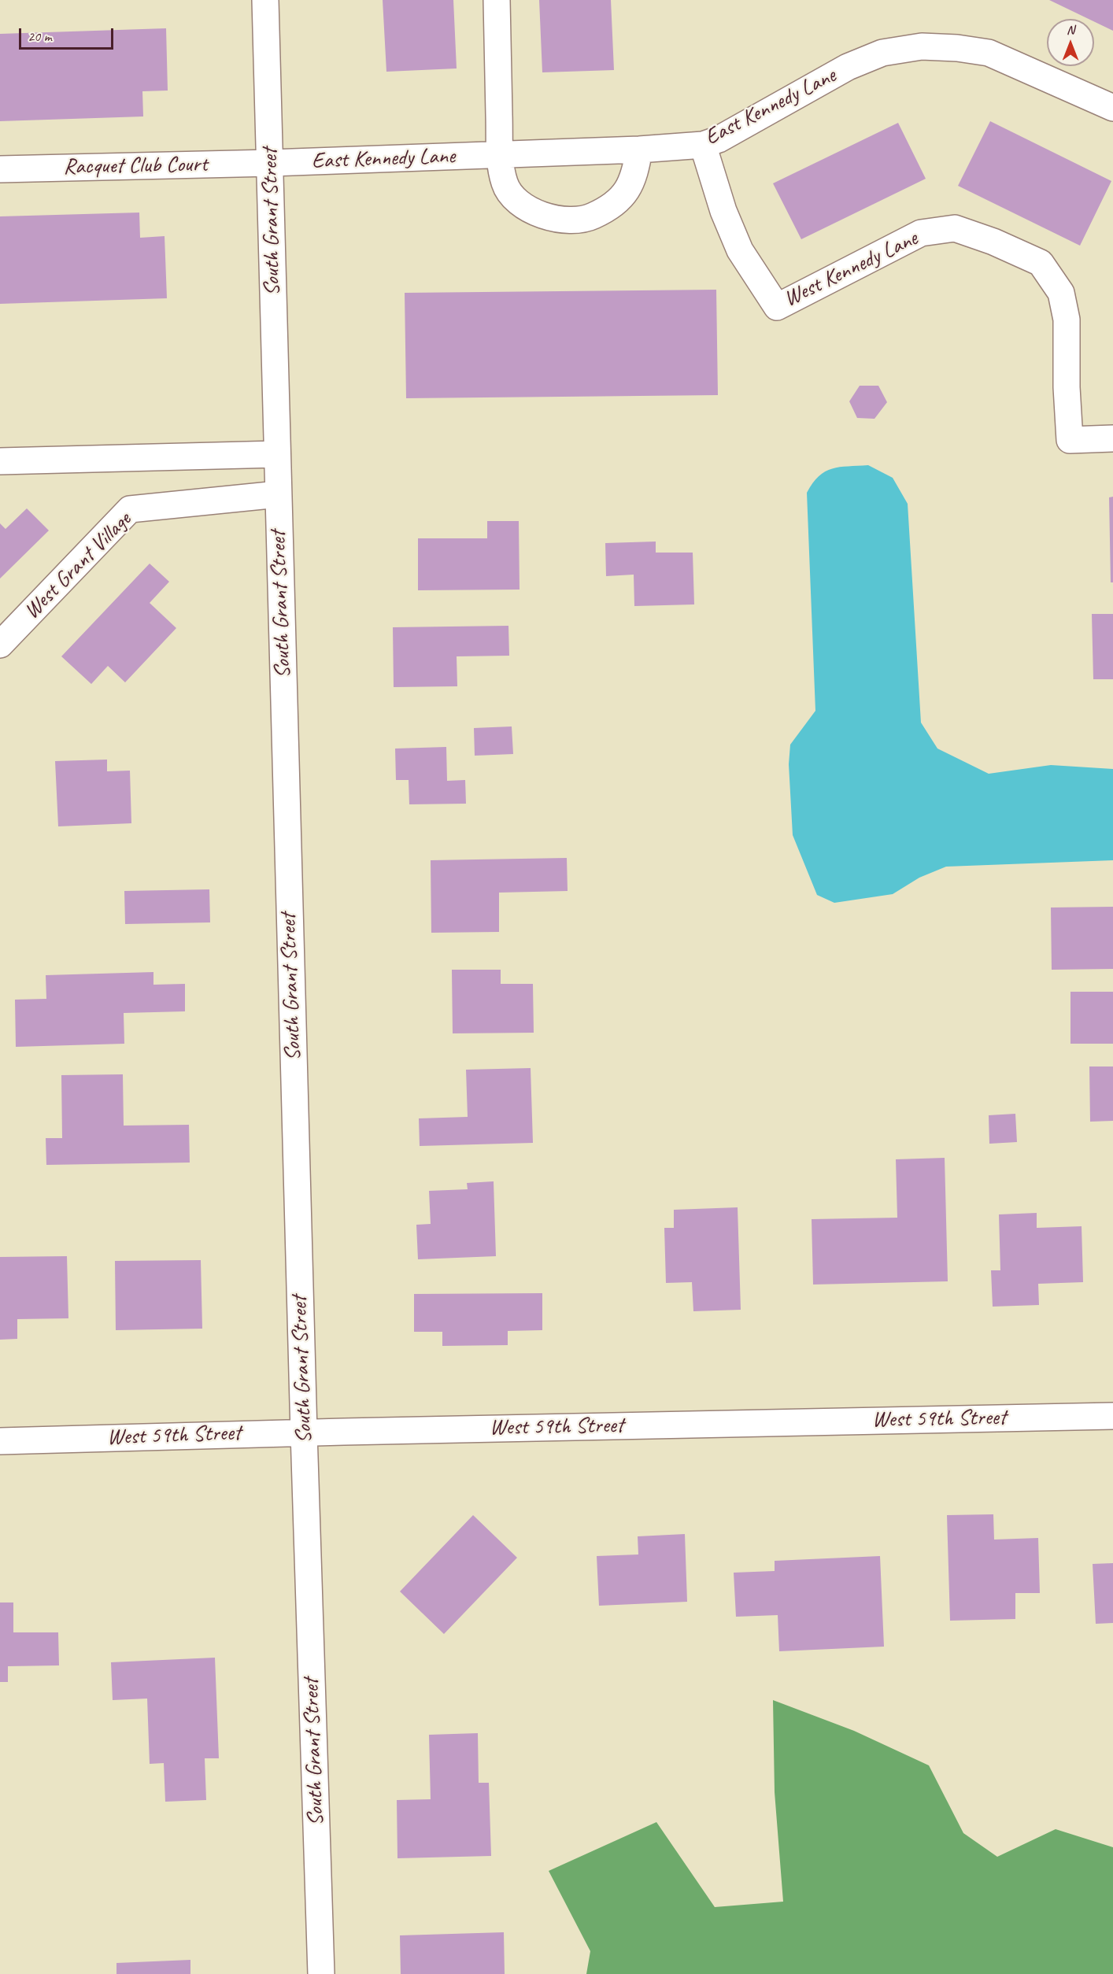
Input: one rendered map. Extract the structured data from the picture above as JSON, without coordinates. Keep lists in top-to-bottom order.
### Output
{
  "streets": {
    "street": [
      "East Kennedy Lane",
      "Racquet Club Court",
      "South Grant Street",
      "West Kennedy Lane",
      "West Grant Village",
      "West 59th Street"
    ]
  },
  "crossings": [
    ["East Kennedy Lane", "Racquet Club Court"],
    ["East Kennedy Lane", "South Grant Street"],
    ["East Kennedy Lane", "West Kennedy Lane"],
    ["Racquet Club Court", "South Grant Street"],
    ["South Grant Street", "West Grant Village"],
    ["South Grant Street", "West 59th Street"]
  ],
  "scale_bar": "20 m",
  "north": "top"
}
